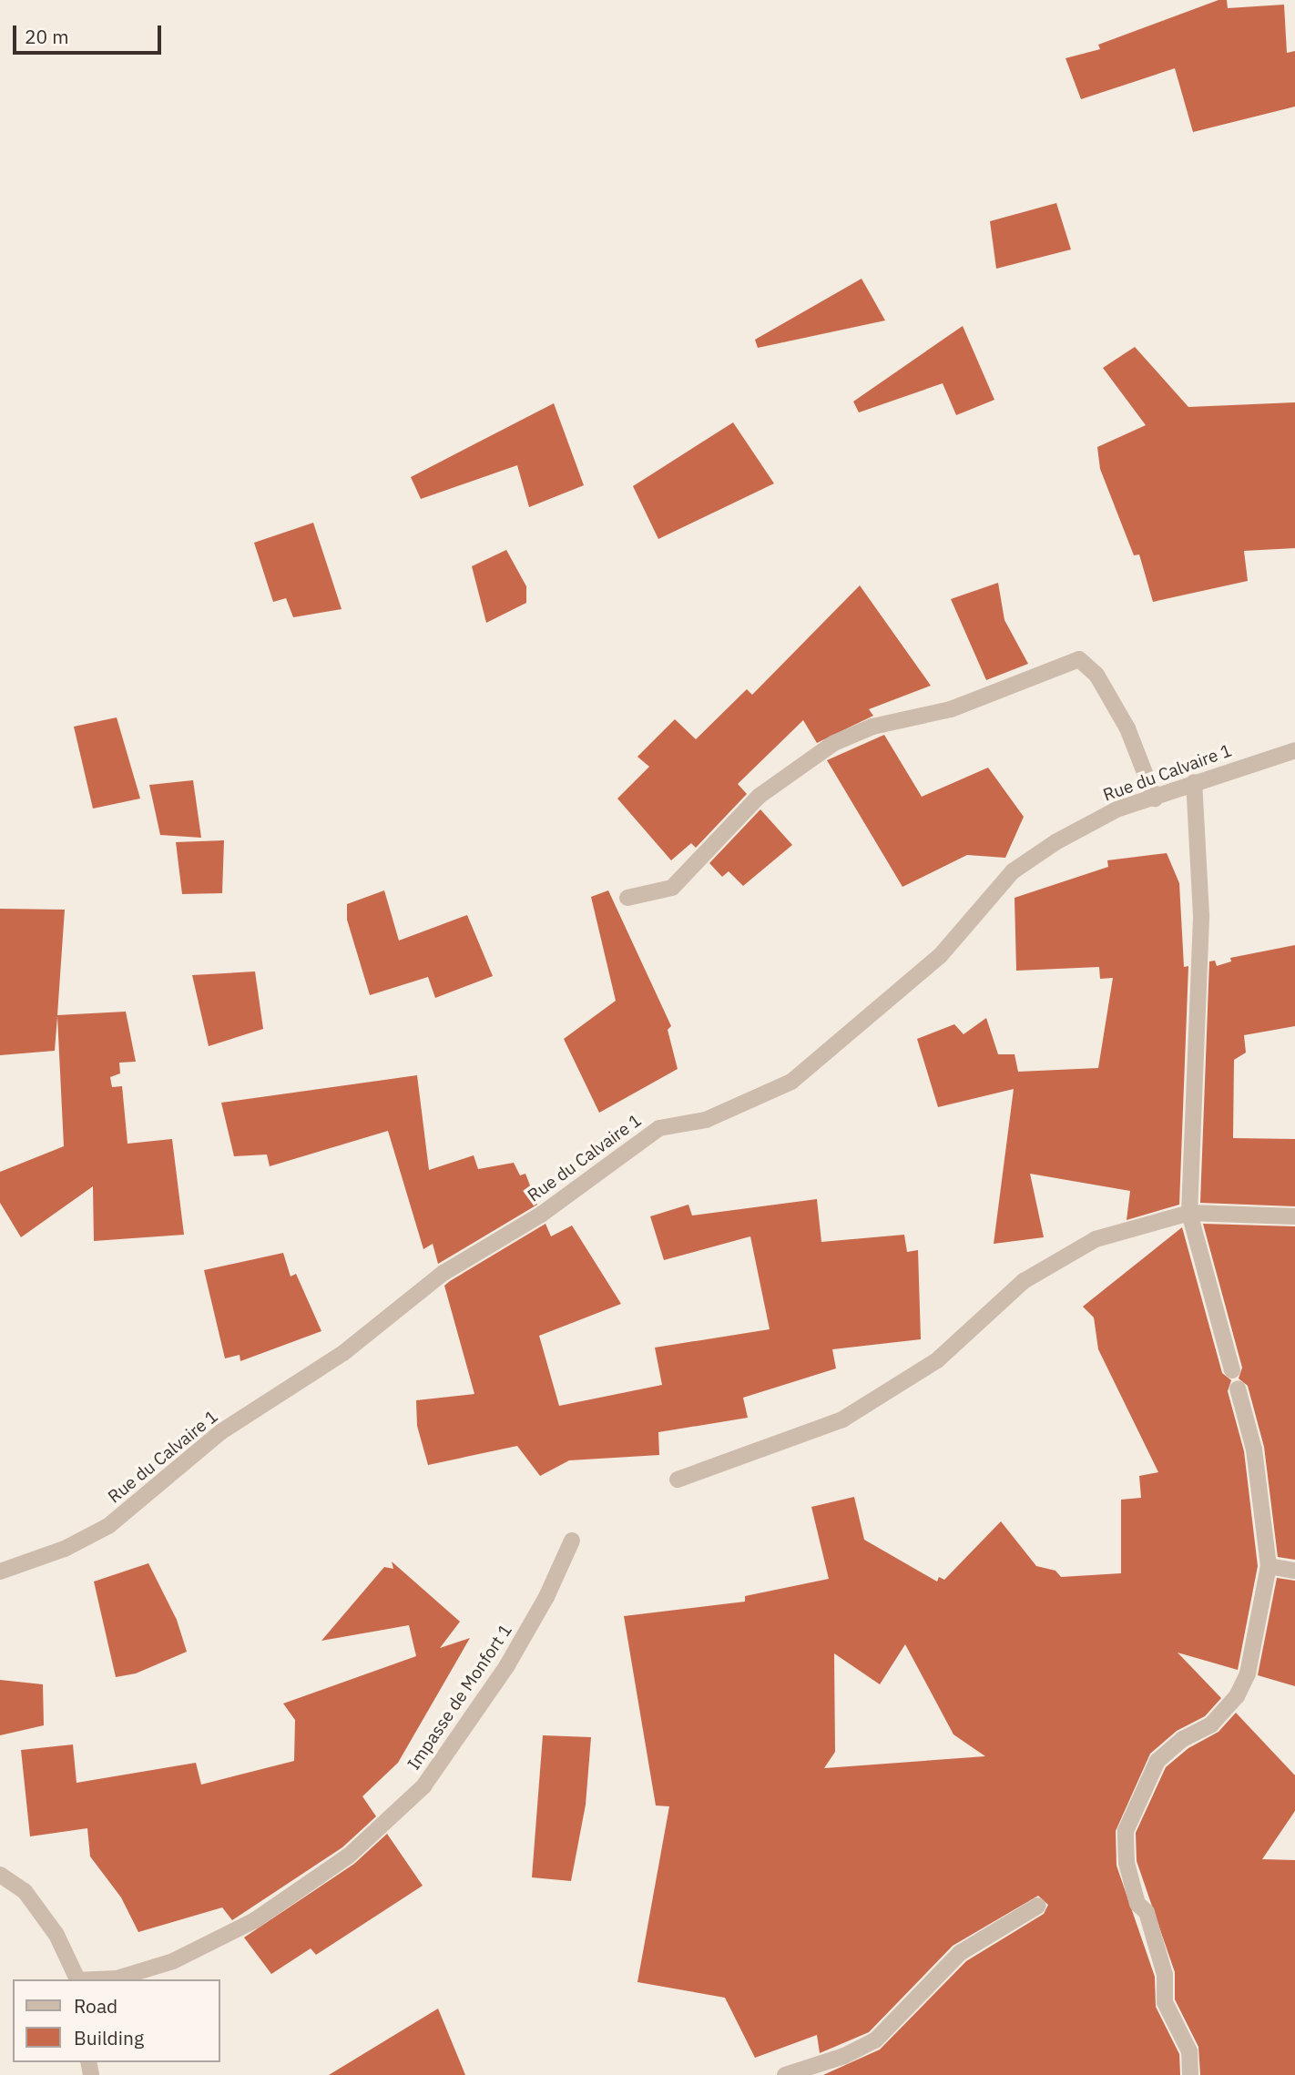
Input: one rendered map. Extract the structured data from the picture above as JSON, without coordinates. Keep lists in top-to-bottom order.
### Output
{
  "streets": {
    "street": ["Rue du Calvaire 1", "Impasse de Monfort 1"]
  },
  "legend": ["Road", "Building"],
  "scale_bar": "20 m"
}
